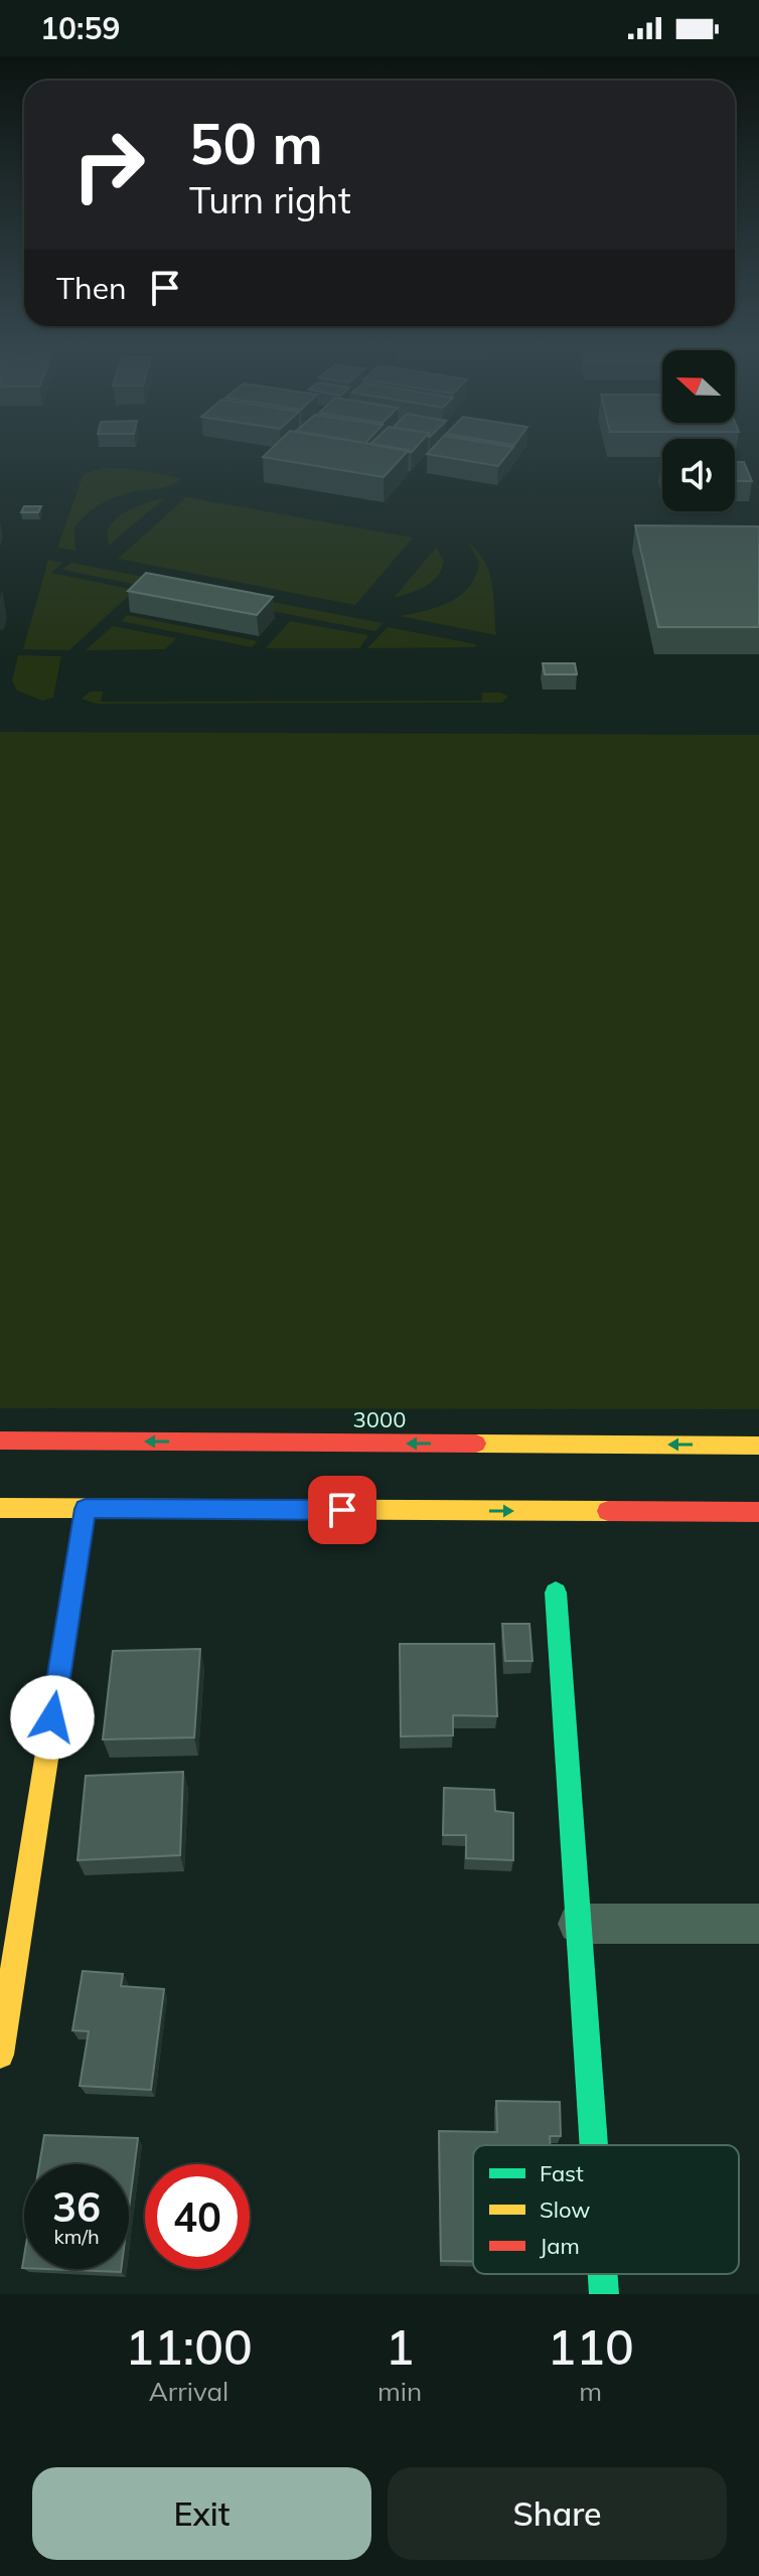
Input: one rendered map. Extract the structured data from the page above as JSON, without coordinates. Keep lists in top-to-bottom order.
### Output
{
  "streets": {
    "street": ["3000"]
  },
  "legend": ["Fast", "Slow", "Jam"],
  "north": "left",
  "page": {
    "status": "10:59",
    "turn": ["50 m", "Turn right"],
    "then": "Then",
    "speed": "36 km/h",
    "limit": "40",
    "eta": [
      "11:00",
      "Arrival",
      "1",
      "min",
      "110",
      "m"
    ],
    "buttons": ["Exit", "Share"]
  }
}
